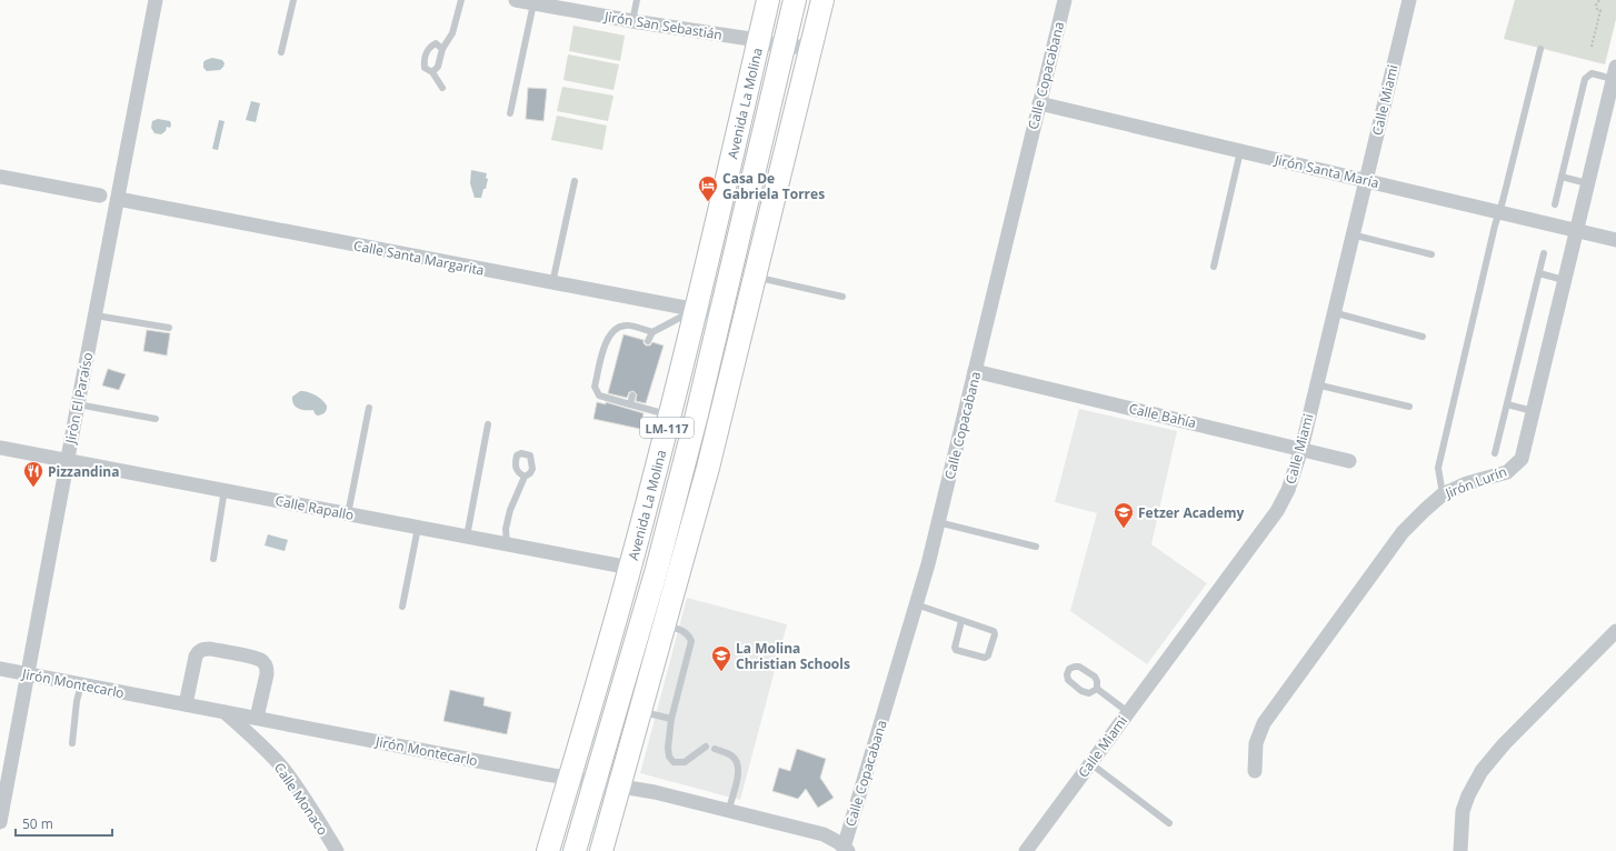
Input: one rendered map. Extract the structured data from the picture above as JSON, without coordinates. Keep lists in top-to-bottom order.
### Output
{
  "streets": {
    "main road": ["Avenida La Molina", "LM-117"],
    "street": [
      "Jirón San Sebastián",
      "Calle Copacabana",
      "Calle Miami",
      "Jirón Santa María",
      "Calle Santa Margarita",
      "Jiròn El Paraíso",
      "Calle Bahía",
      "Jirón Lurín",
      "Calle Rapallo",
      "Jirón Montecarlo",
      "Calle Monaco"
    ]
  },
  "crossings": [
    ["Jirón San Sebastián", "Avenida La Molina"],
    ["Calle Copacabana", "Jirón Santa María"],
    ["Calle Copacabana", "Calle Bahía"],
    ["Calle Copacabana", "Jirón Montecarlo"],
    ["Calle Miami", "Jirón Santa María"],
    ["Calle Miami", "Calle Bahía"],
    ["Avenida La Molina", "Calle Santa Margarita"],
    ["Avenida La Molina", "Calle Rapallo"],
    ["Avenida La Molina", "Jirón Montecarlo"],
    ["Jirón Santa María", "Jirón Lurín"],
    ["Calle Santa Margarita", "Jiròn El Paraíso"],
    ["Jiròn El Paraíso", "Calle Rapallo"],
    ["Jiròn El Paraíso", "Jirón Montecarlo"],
    ["Jirón Montecarlo", "Calle Monaco"]
  ],
  "places": {
    "hotel": ["Casa De Gabriela Torres"],
    "restaurant": ["Pizzandina"],
    "school or university": ["Fetzer Academy", "La Molina Christian Schools"]
  },
  "scale_bar": "50 m"
}
